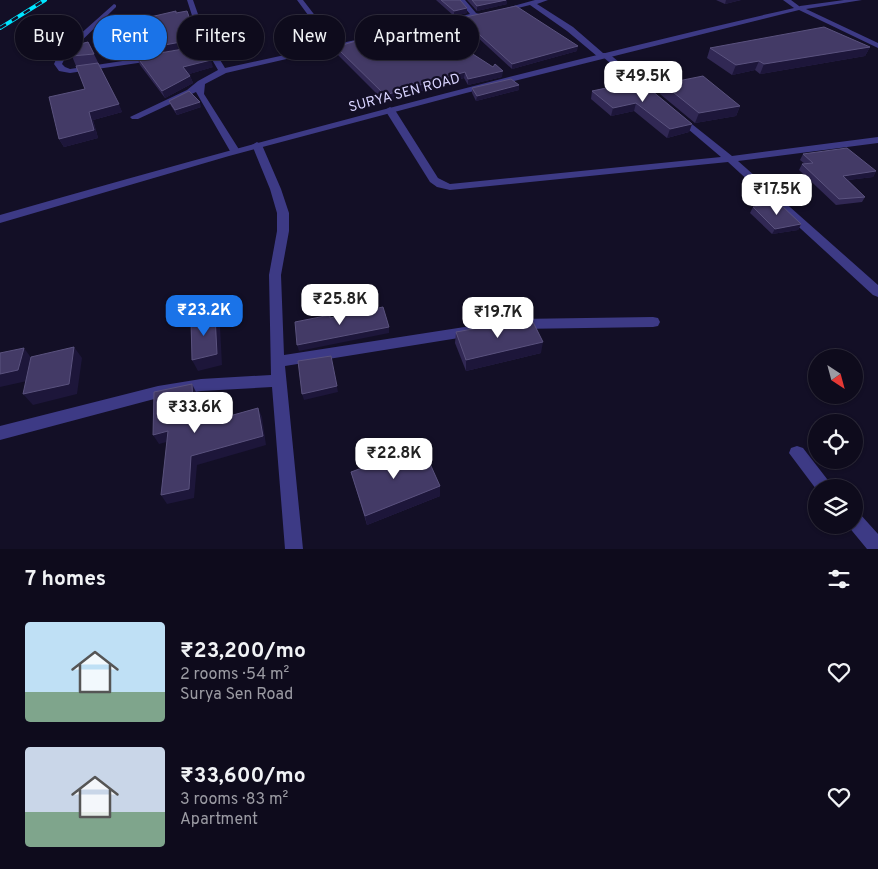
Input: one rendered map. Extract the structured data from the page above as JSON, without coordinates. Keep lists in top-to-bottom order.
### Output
{
  "streets": {
    "street": ["SURYA SEN ROAD"]
  },
  "north": "bottom right",
  "page": {
    "chip": [
      "Buy",
      "Rent",
      "Filters",
      "New",
      "Apartment"
    ],
    "price": [
      "₹49.5K",
      "₹17.5K",
      "₹25.8K",
      "₹23.2K",
      "₹19.7K",
      "₹33.6K",
      "₹22.8K"
    ],
    "heading": "7 homes",
    "list": [
      {
        "name": "₹23,200/mo",
        "note": "2 rooms · 54 m² · Surya Sen Road"
      },
      {
        "name": "₹33,600/mo",
        "note": "3 rooms · 83 m² · Apartment"
      }
    ]
  }
}
